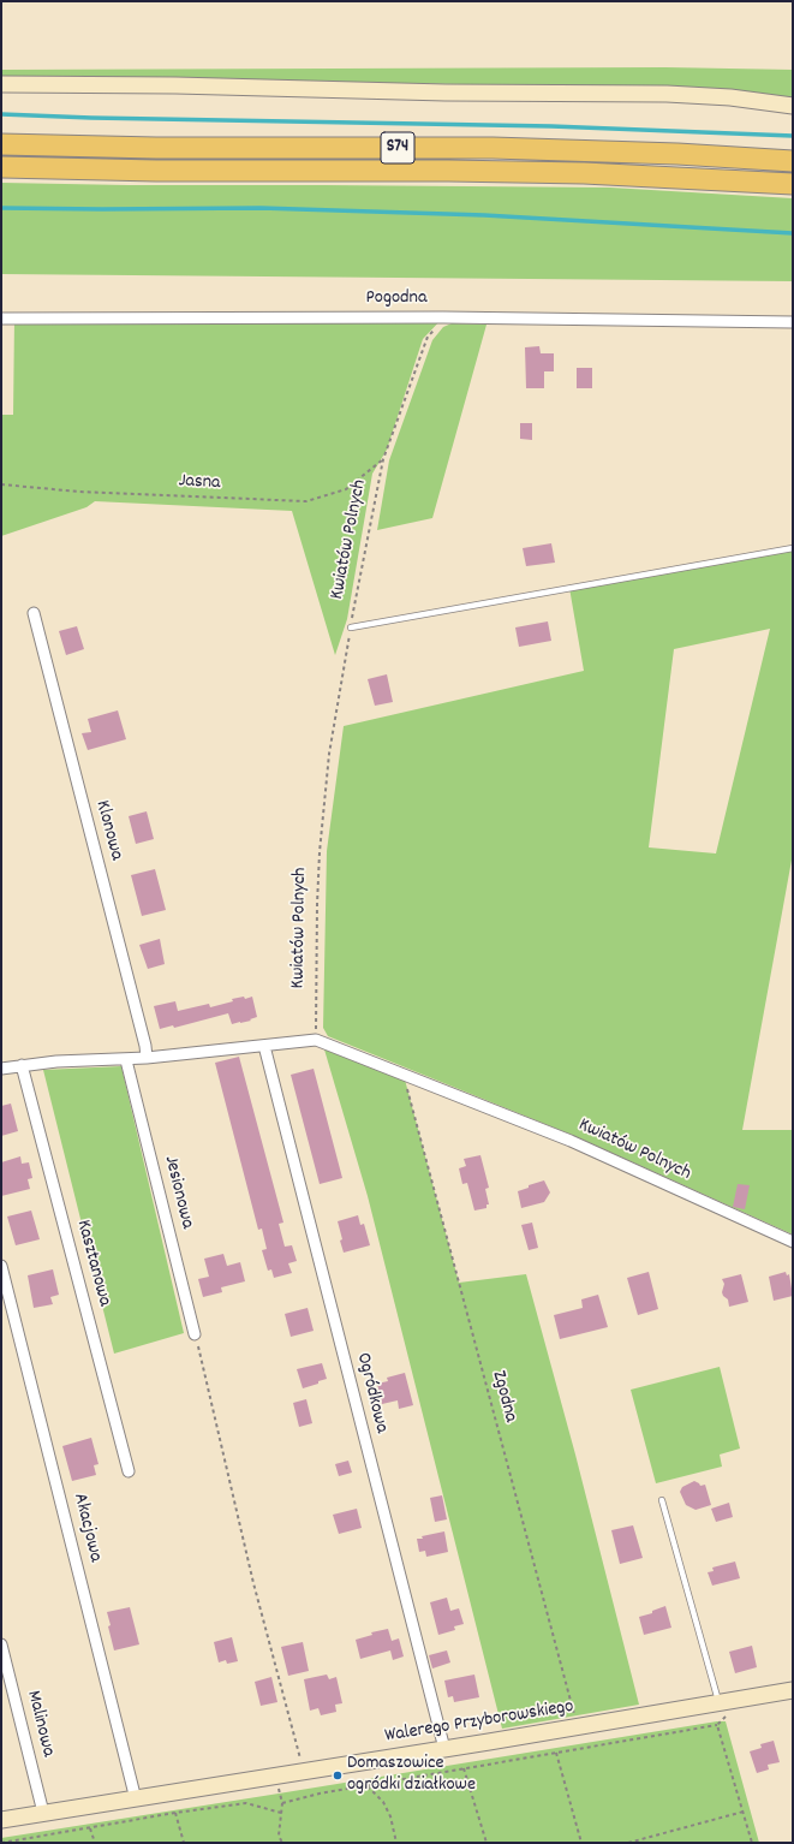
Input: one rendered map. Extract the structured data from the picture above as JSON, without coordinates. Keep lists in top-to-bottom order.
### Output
{
  "streets": {
    "highway": ["S74"],
    "street": [
      "Pogodna",
      "Kwiatów Polnych",
      "Klonowa",
      "Jesionowa",
      "Kasztanowa",
      "Ogródkowa",
      "Akacjowa",
      "Walerego Przyborowskiego",
      "Malinowa"
    ],
    "path": ["Jasna", "Zgodna"]
  },
  "crossings": [
    ["Pogodna", "Kwiatów Polnych"],
    ["Jasna", "Kwiatów Polnych"],
    ["Kwiatów Polnych", "Zgodna"],
    ["Ogródkowa", "Walerego Przyborowskiego"],
    ["Zgodna", "Walerego Przyborowskiego"],
    ["Akacjowa", "Walerego Przyborowskiego"],
    ["Walerego Przyborowskiego", "Malinowa"]
  ],
  "places": ["Domaszowice ogródki działkowe"]
}
